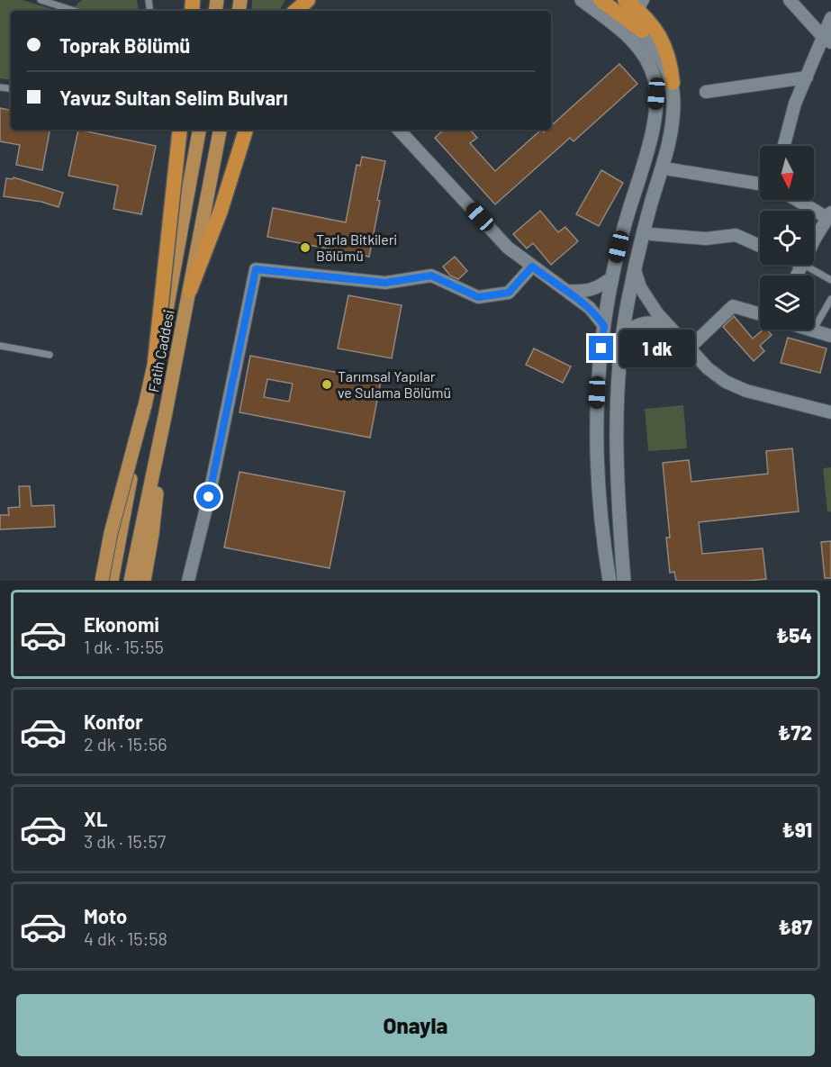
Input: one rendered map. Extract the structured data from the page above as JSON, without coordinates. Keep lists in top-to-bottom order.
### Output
{
  "streets": {
    "main road": ["Fatih Caddesi"]
  },
  "places": ["Tarla Bitkileri Bölümü", "Tarımsal Yapılar ve Sulama Bölümü"],
  "north": "bottom",
  "page": {
    "banner": ["Toprak Bölümü", "Yavuz Sultan Selim Bulvarı"],
    "bubble": "1 dk",
    "list": [
      {
        "name": "Ekonomi",
        "note": "1 dk · 15:55",
        "value": "₺54"
      },
      {
        "name": "Konfor",
        "note": "2 dk · 15:56",
        "value": "₺72"
      },
      {
        "name": "XL",
        "note": "3 dk · 15:57",
        "value": "₺91"
      },
      {
        "name": "Moto",
        "note": "4 dk · 15:58",
        "value": "₺87"
      }
    ],
    "buttons": "Onayla"
  }
}
